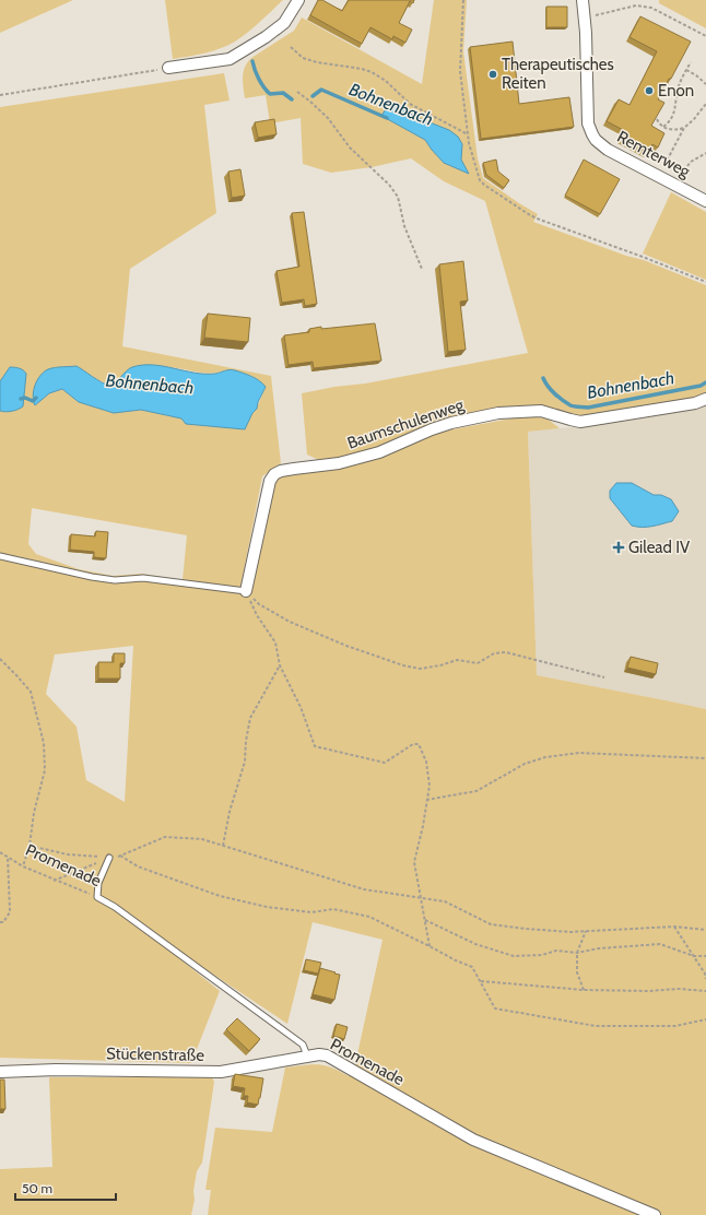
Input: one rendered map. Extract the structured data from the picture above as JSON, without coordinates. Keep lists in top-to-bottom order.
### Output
{
  "streets": {
    "street": [
      "Remterweg",
      "Baumschulenweg",
      "Promenade",
      "Stückenstraße"
    ]
  },
  "crossings": [
    ["Promenade", "Stückenstraße"]
  ],
  "water": ["Bohnenbach"],
  "places": {
    "other": ["Therapeutisches Reiten", "Enon"],
    "health": ["Gilead IV"]
  },
  "scale_bar": "50 m"
}
